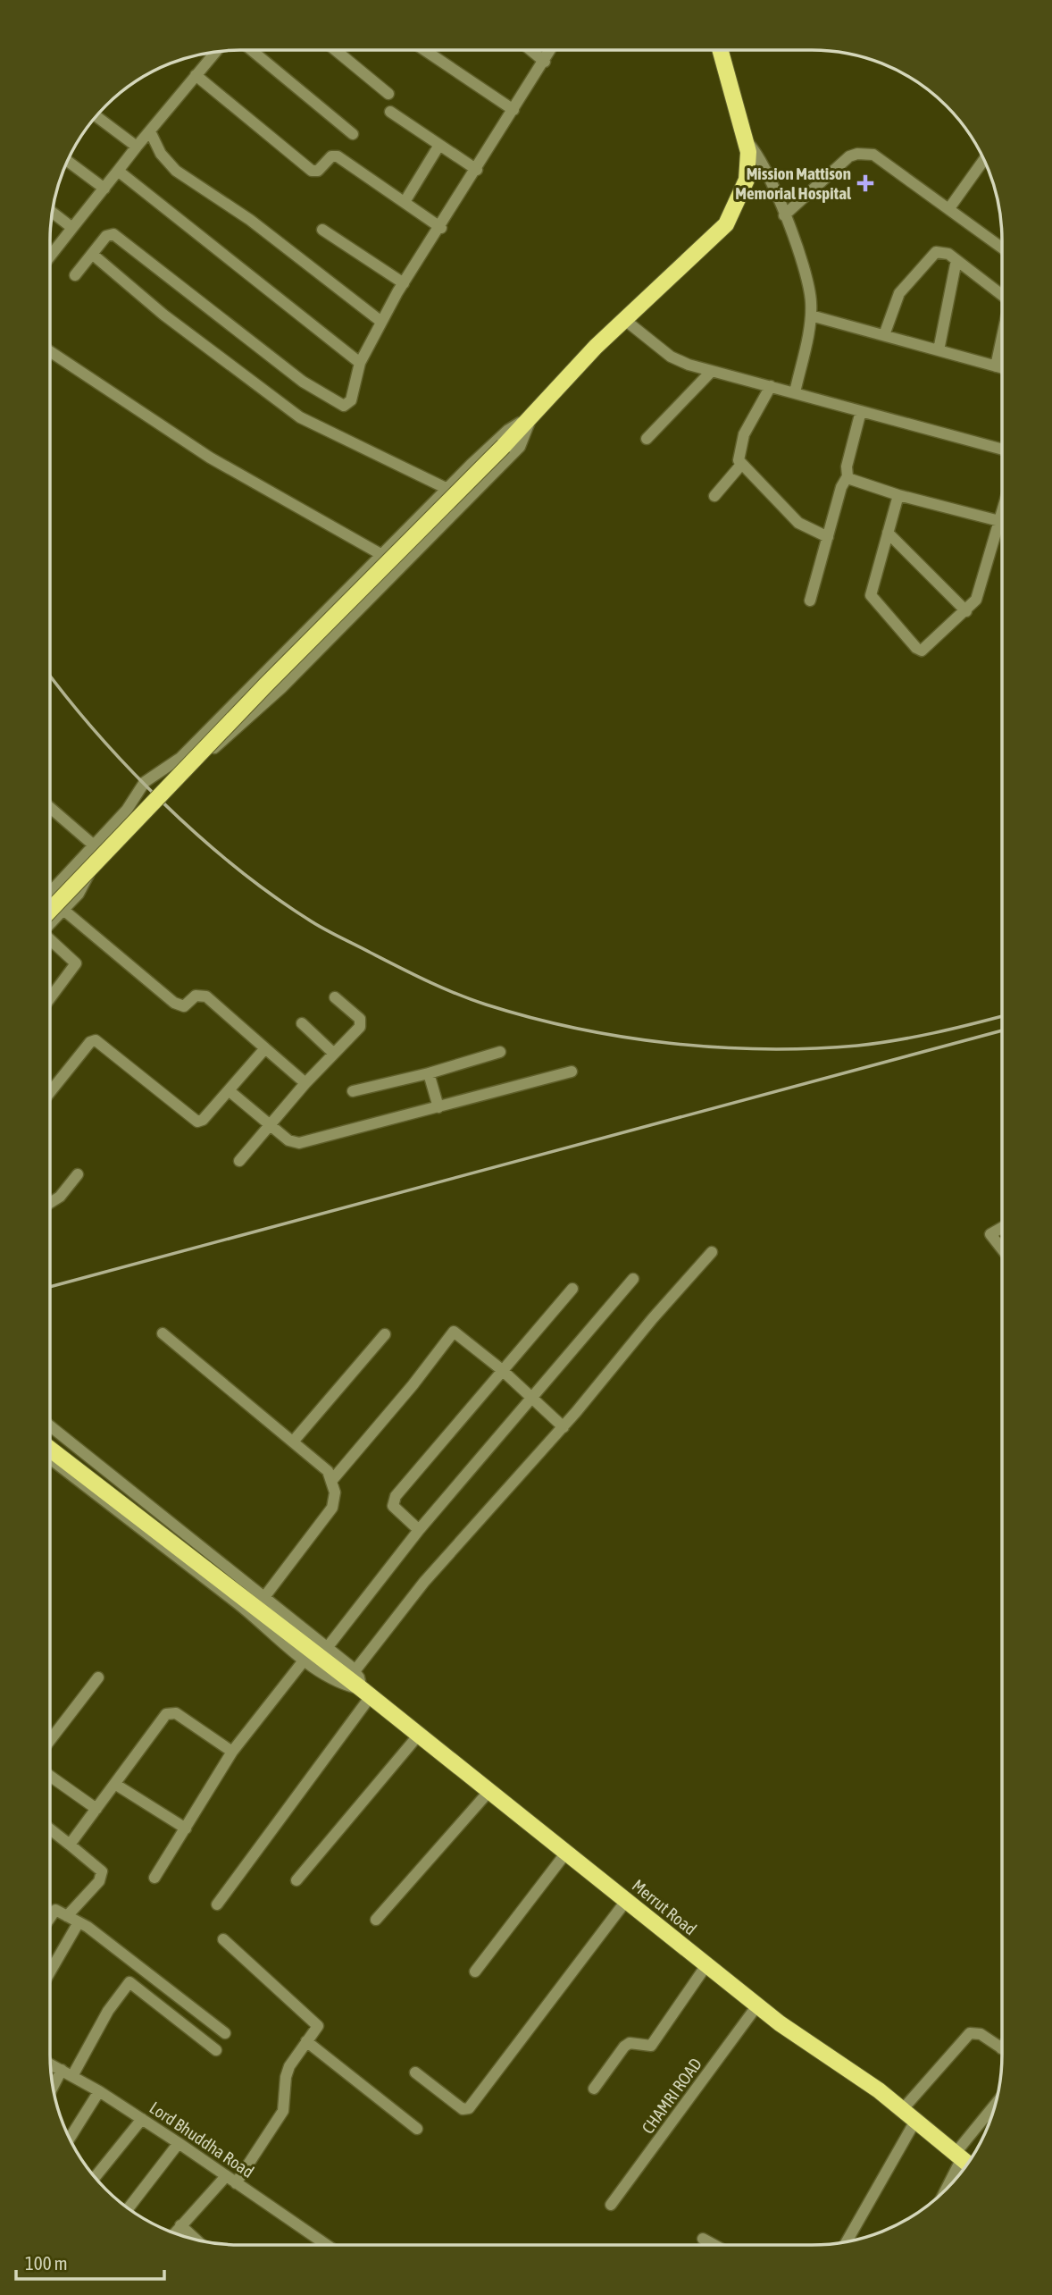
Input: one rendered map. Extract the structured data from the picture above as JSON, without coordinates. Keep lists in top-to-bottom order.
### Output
{
  "streets": {
    "main road": ["Merrut Road"],
    "street": ["CHAMRI ROAD", "Lord Bhuddha Road"]
  },
  "crossings": [
    ["Merrut Road", "CHAMRI ROAD"]
  ],
  "places": {
    "health": ["Mission Mattison Memorial Hospital"]
  },
  "scale_bar": "100 m"
}
